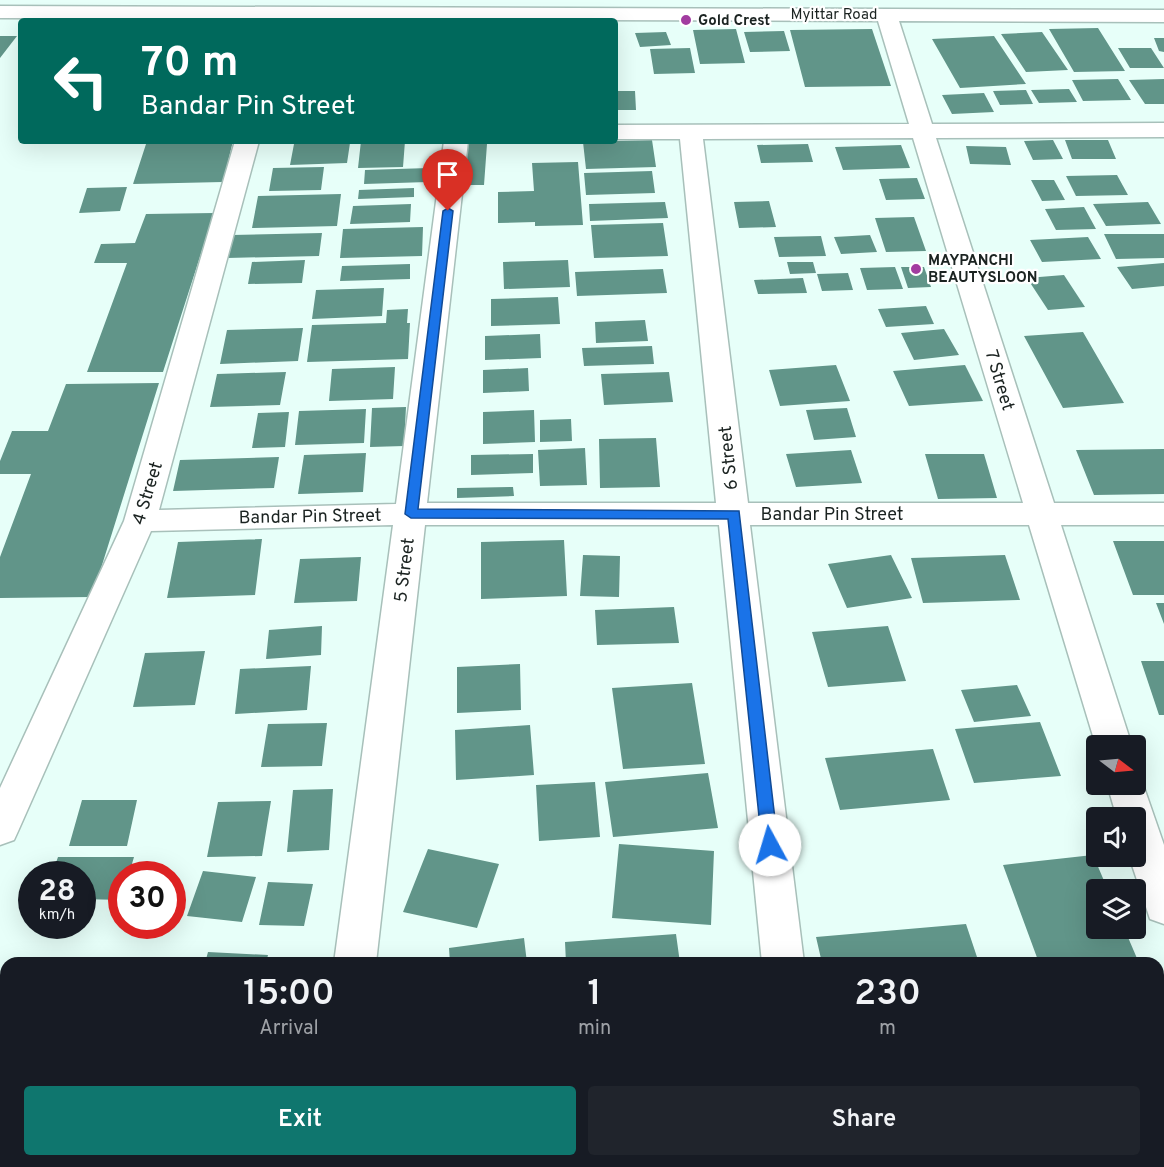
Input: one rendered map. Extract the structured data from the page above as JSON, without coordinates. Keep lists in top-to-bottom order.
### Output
{
  "streets": {
    "street": [
      "Myittar Road",
      "7 Street",
      "6 Street",
      "4 Street",
      "Bandar Pin Street",
      "5 Street"
    ]
  },
  "crossings": [
    ["Myittar Road", "7 Street"],
    ["7 Street", "Bandar Pin Street"],
    ["6 Street", "Bandar Pin Street"],
    ["4 Street", "Bandar Pin Street"],
    ["Bandar Pin Street", "5 Street"]
  ],
  "places": ["Gold Crest", "MAYPANCHI BEAUTYSLOON"],
  "north": "right",
  "page": {
    "turn": ["70 m", "Bandar Pin Street"],
    "speed": "28 km/h",
    "limit": "30",
    "eta": [
      "15:00",
      "Arrival",
      "1",
      "min",
      "230",
      "m"
    ],
    "buttons": ["Exit", "Share"]
  }
}
